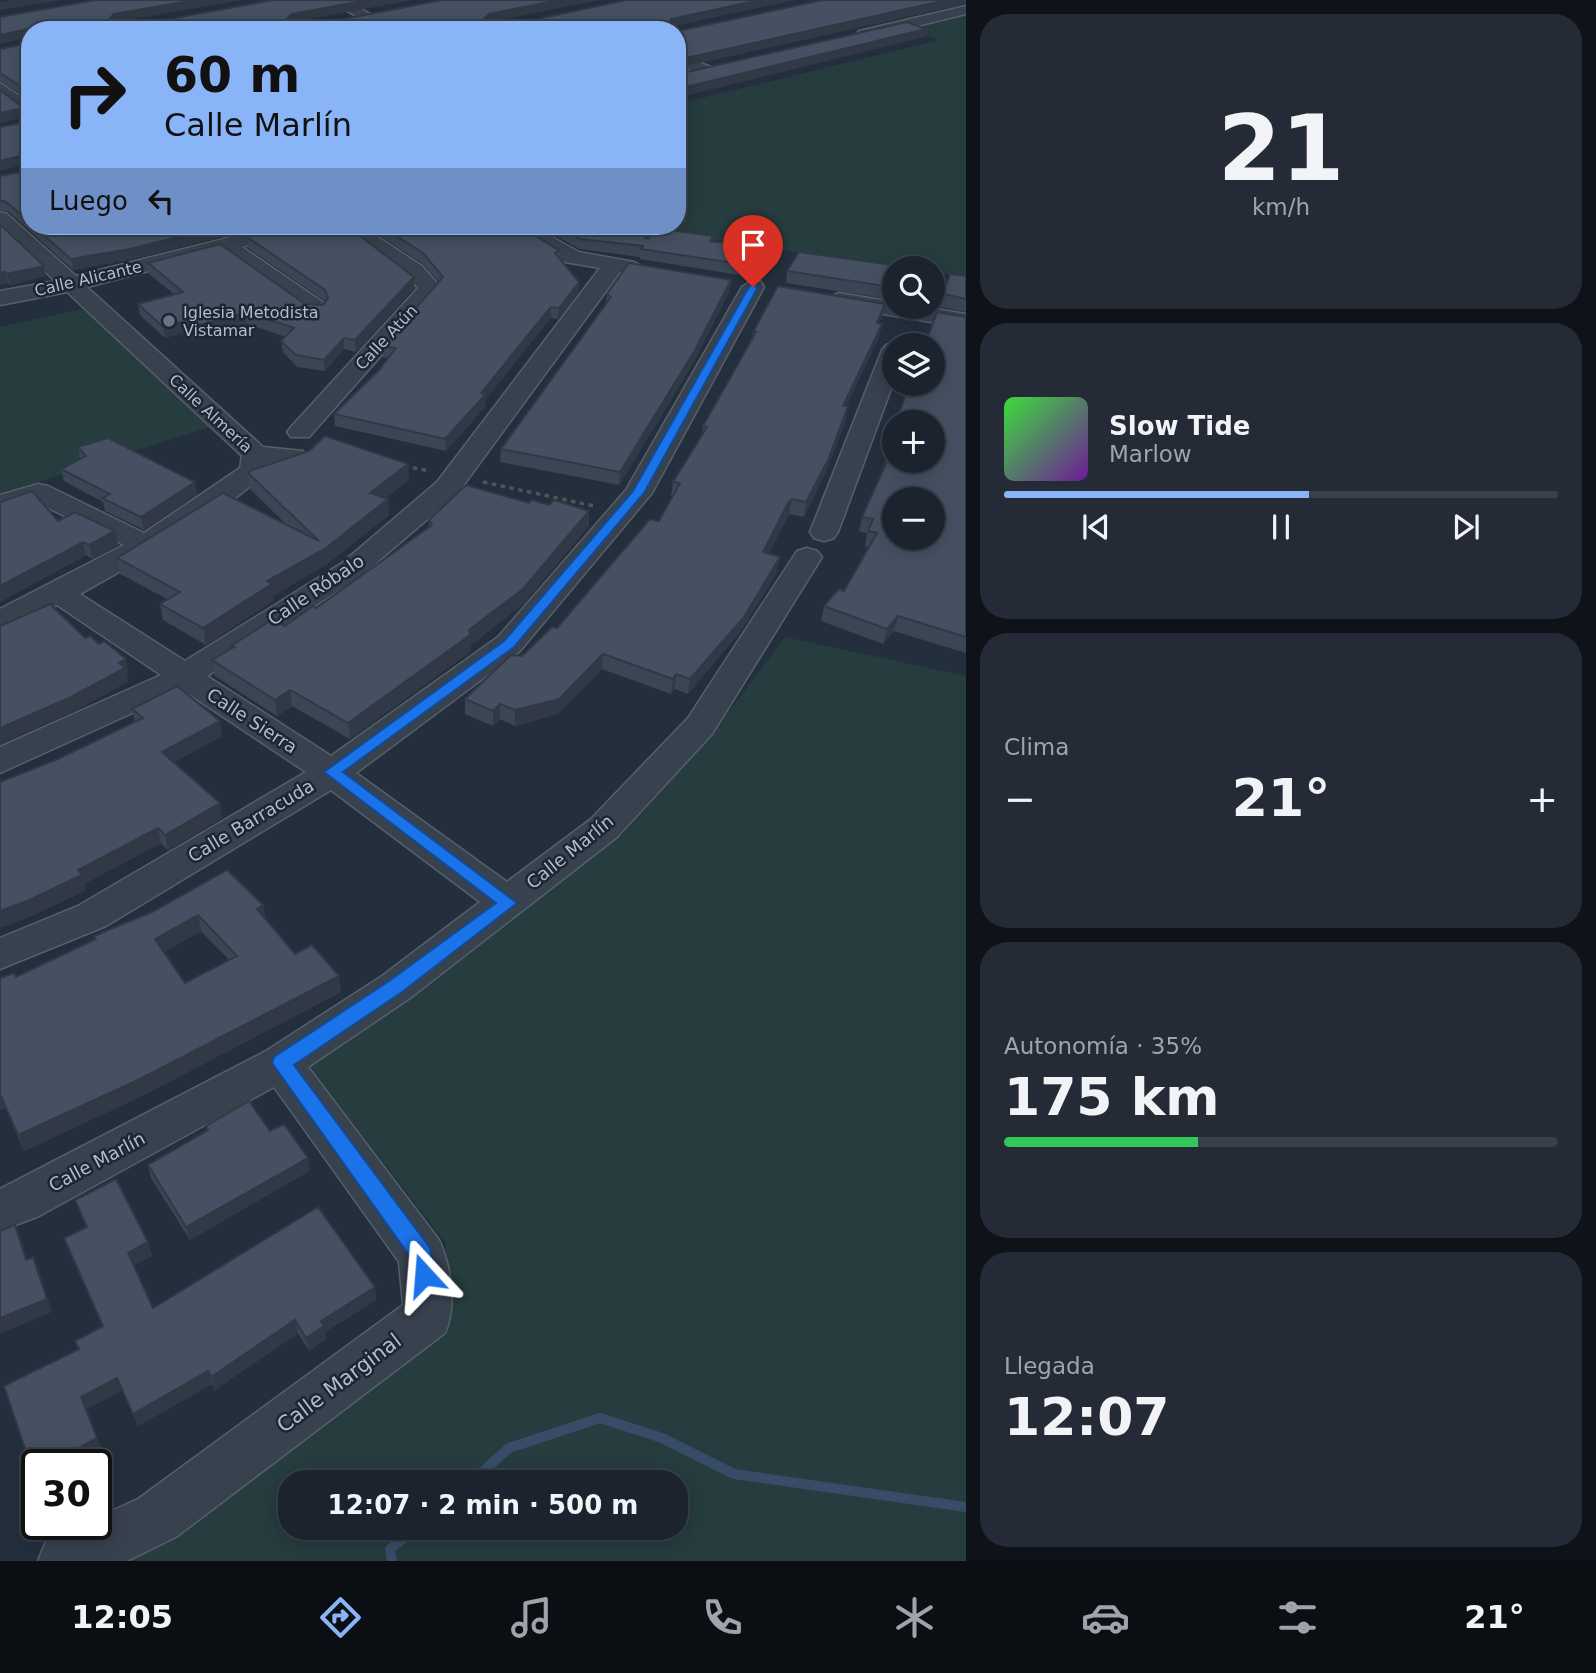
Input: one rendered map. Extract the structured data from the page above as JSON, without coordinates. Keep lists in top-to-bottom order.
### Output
{
  "streets": {
    "street": [
      "Calle Alicante",
      "Calle Atún",
      "Calle Almería",
      "Calle Róbalo",
      "Calle Sierra",
      "Calle Barracuda",
      "Calle Marlín",
      "Calle Marginal"
    ]
  },
  "crossings": [
    ["Calle Alicante", "Calle Almería"],
    ["Calle Atún", "Calle Almería"],
    ["Calle Almería", "Calle Sierra"],
    ["Calle Róbalo", "Calle Sierra"],
    ["Calle Sierra", "Calle Barracuda"],
    ["Calle Sierra", "Calle Marlín"],
    ["Calle Marlín", "Calle Marginal"]
  ],
  "places": ["Iglesia Metodista Vistamar"],
  "page": {
    "tile": [
      ["21", "km/h"],
      "Clima",
      ["Autonomía · 35%", "175 km"],
      ["Llegada", "12:07"]
    ],
    "turn": ["60 m", "Calle Marlín"],
    "then": "Luego",
    "map_buttons": ["+", "−"],
    "song": ["Slow Tide", "Marlow"],
    "heat": ["−", "21°", "+"],
    "limit": "30",
    "trip": "12:07 · 2 min · 500 m",
    "tabs": ["12:05", "21°"]
  }
}
